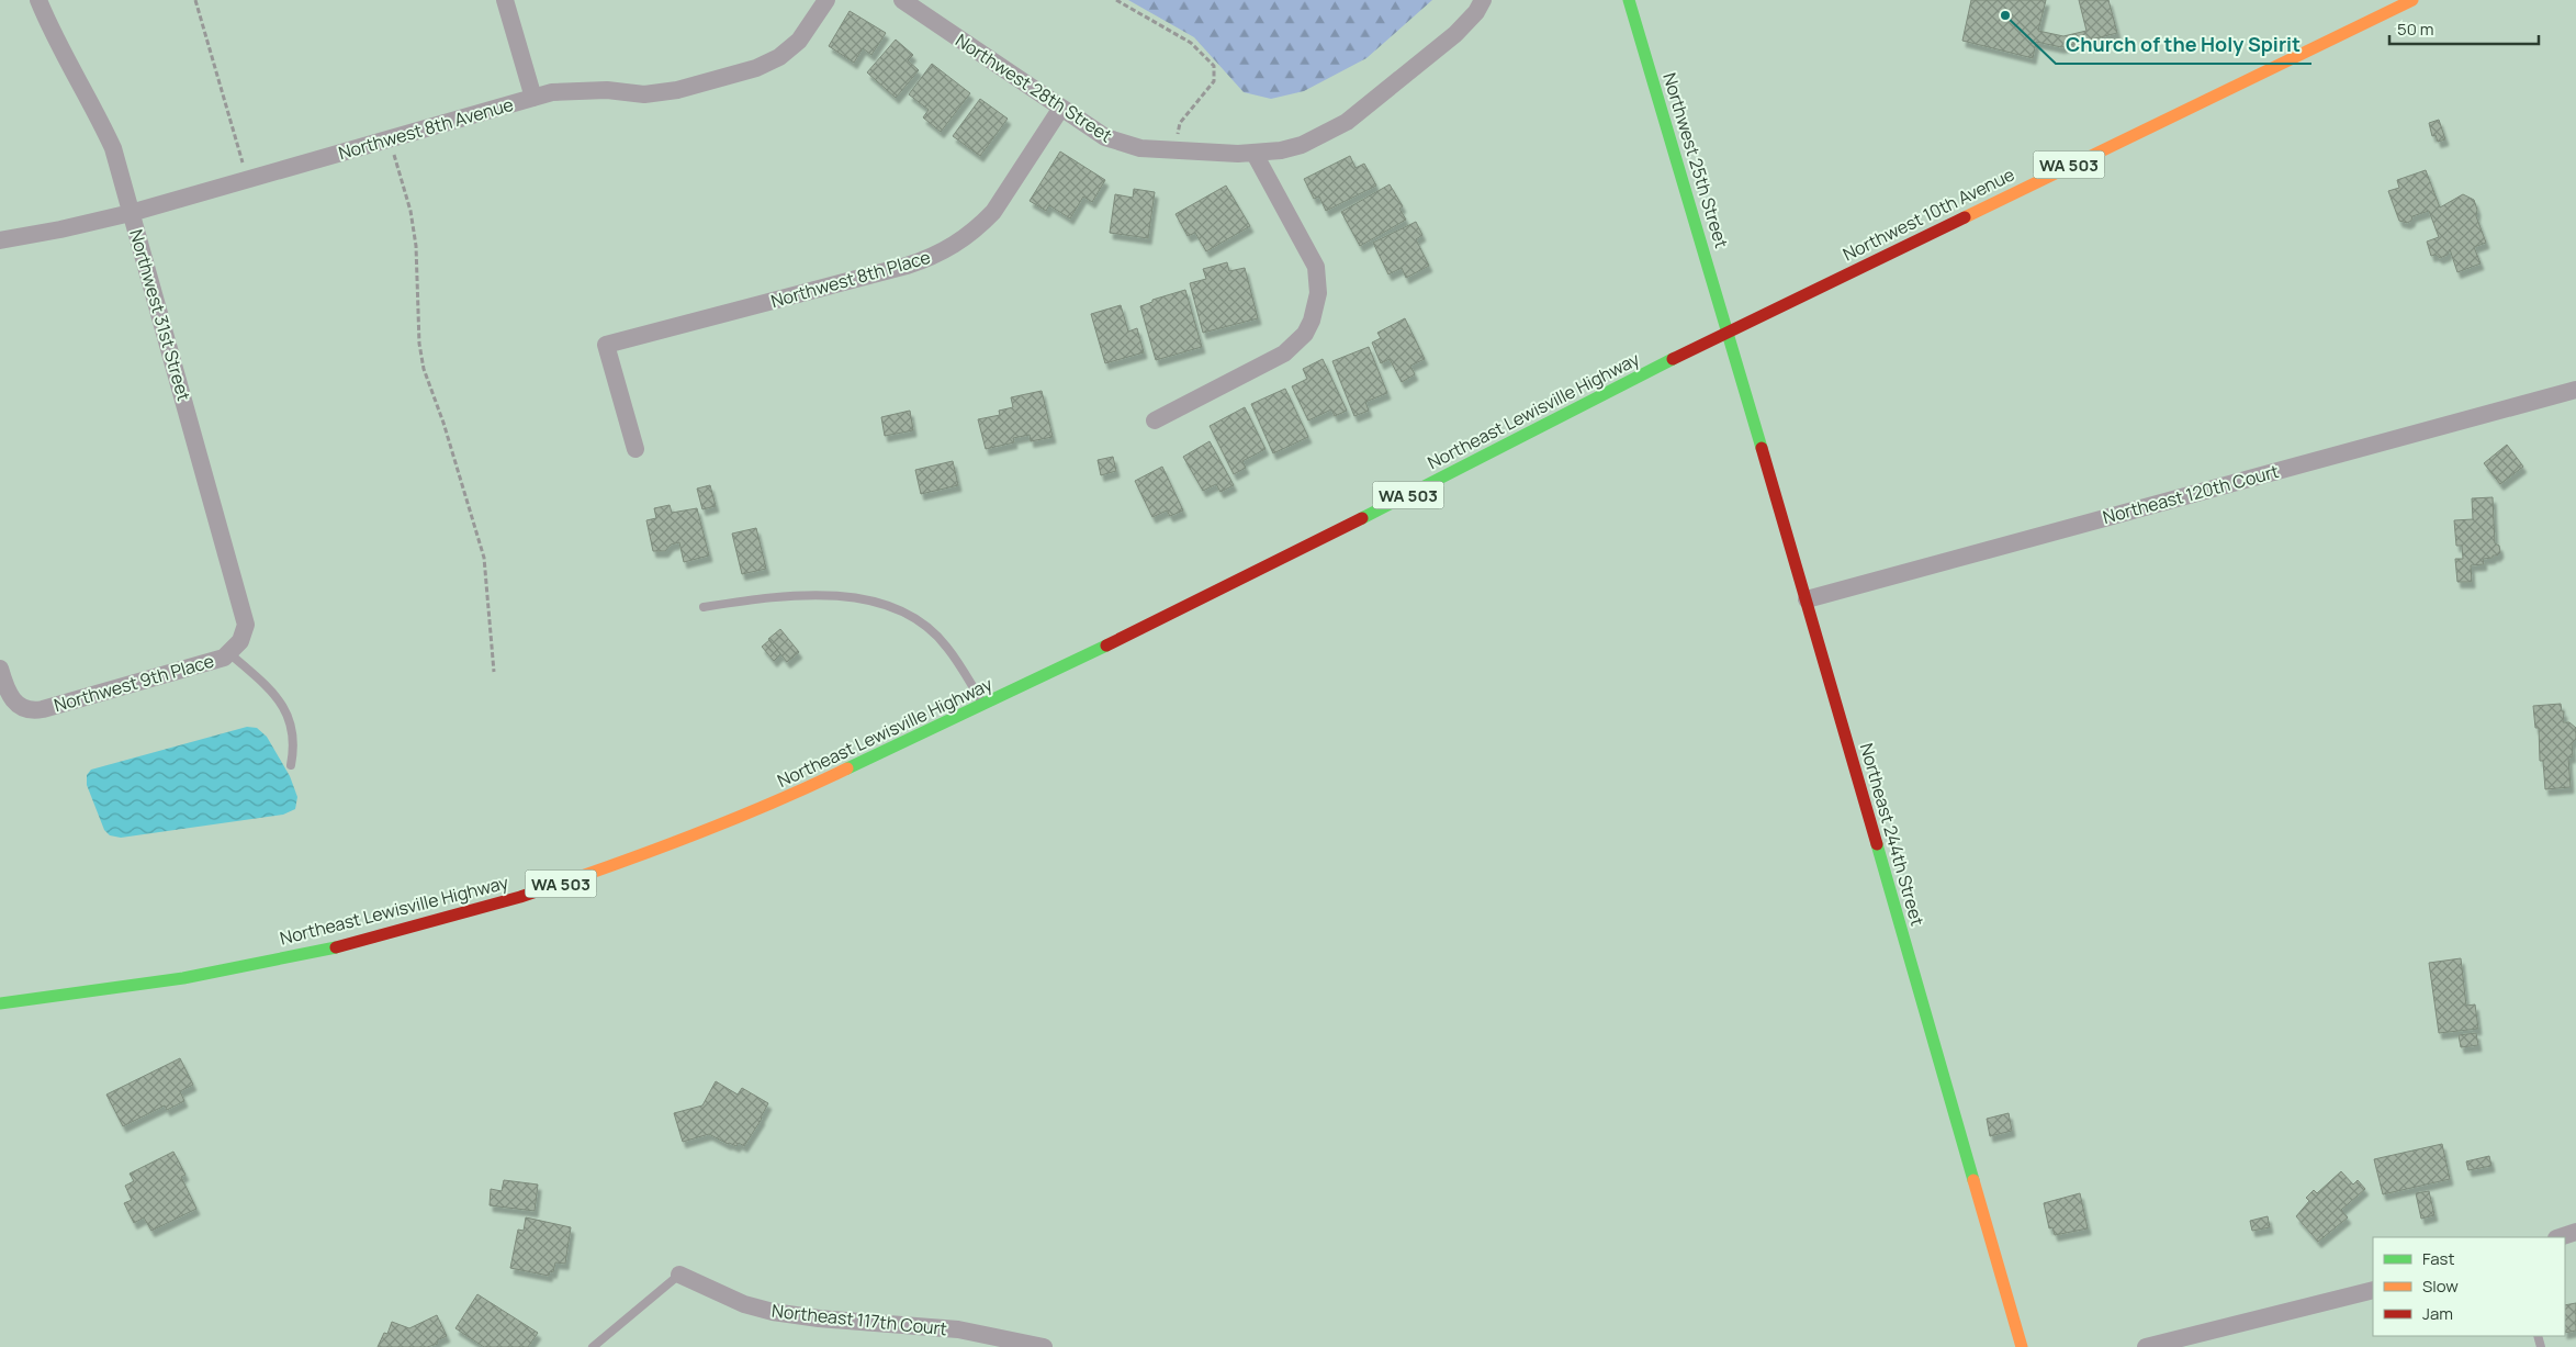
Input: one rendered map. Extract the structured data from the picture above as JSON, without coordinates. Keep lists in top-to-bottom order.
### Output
{
  "streets": {
    "main road": [
      "Northwest 25th Street",
      "WA 503",
      "Northwest 10th Avenue",
      "Northeast Lewisville Highway",
      "Northeast 244th Street"
    ],
    "street": [
      "Northwest 28th Street",
      "Northwest 8th Avenue",
      "Northwest 8th Place",
      "Northwest 31st Street",
      "Northeast 120th Court",
      "Northwest 9th Place",
      "Northeast 117th Court"
    ]
  },
  "crossings": [
    ["Northwest 28th Street", "Northwest 8th Place"],
    ["Northwest 8th Avenue", "Northwest 31st Street"],
    ["Northwest 25th Street", "Northwest 10th Avenue"],
    ["Northwest 25th Street", "Northeast Lewisville Highway"],
    ["Northwest 25th Street", "Northeast 244th Street"],
    ["Northwest 10th Avenue", "Northeast Lewisville Highway"],
    ["Northwest 10th Avenue", "Northeast 244th Street"],
    ["Northwest 31st Street", "Northwest 9th Place"],
    ["Northeast Lewisville Highway", "Northeast 244th Street"],
    ["Northeast 120th Court", "Northeast 244th Street"]
  ],
  "places": ["Church of the Holy Spirit"],
  "legend": ["Fast", "Slow", "Jam"],
  "scale_bar": "50 m"
}
